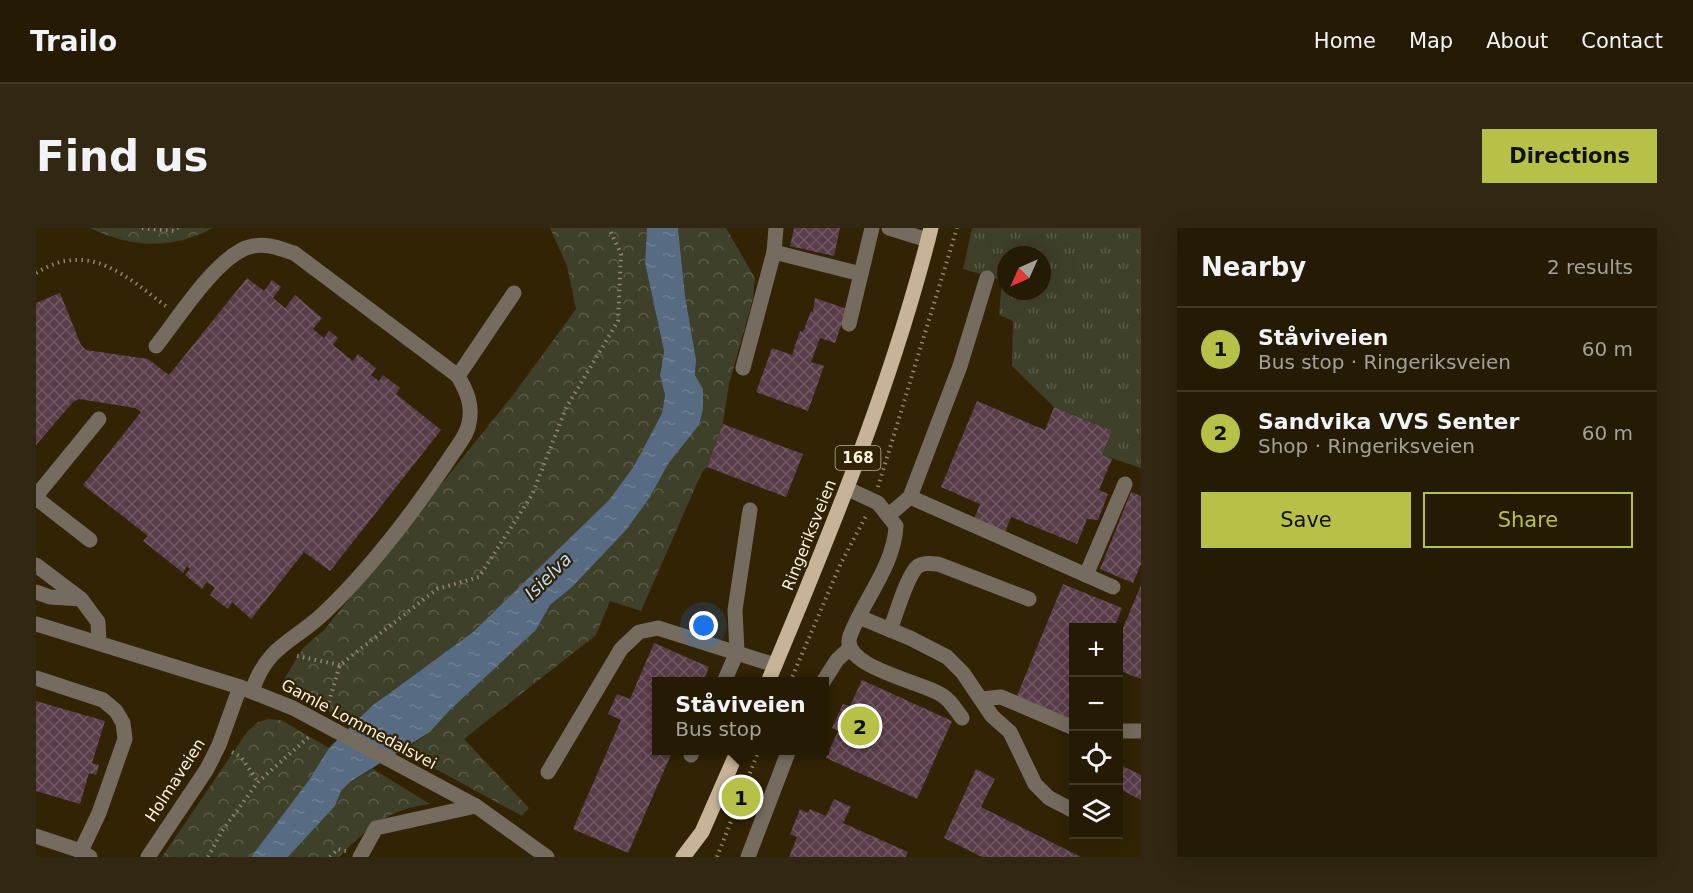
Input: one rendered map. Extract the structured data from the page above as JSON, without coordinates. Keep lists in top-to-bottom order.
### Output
{
  "streets": {
    "main road": ["168", "Ringeriksveien"],
    "street": ["Gamle Lommedalsvei", "Holmaveien"]
  },
  "crossings": [
    ["Gamle Lommedalsvei", "Holmaveien"]
  ],
  "water": ["Isielva"],
  "north": "bottom left",
  "page": {
    "header": "Trailo",
    "nav": [
      "Home",
      "Map",
      "About",
      "Contact"
    ],
    "buttons": [
      "Directions",
      ["Save", "Share"]
    ],
    "title": "Find us",
    "heading": ["Nearby", "2 results"],
    "list": [
      {
        "mark": "1",
        "name": "Ståviveien",
        "note": "Bus stop · Ringeriksveien",
        "value": "60 m"
      },
      {
        "mark": "2",
        "name": "Sandvika VVS Senter",
        "note": "Shop · Ringeriksveien",
        "value": "60 m"
      }
    ],
    "map_buttons": ["+", "−"],
    "popup": ["Ståviveien", "Bus stop"],
    "pins": ["2", "1"]
  }
}
